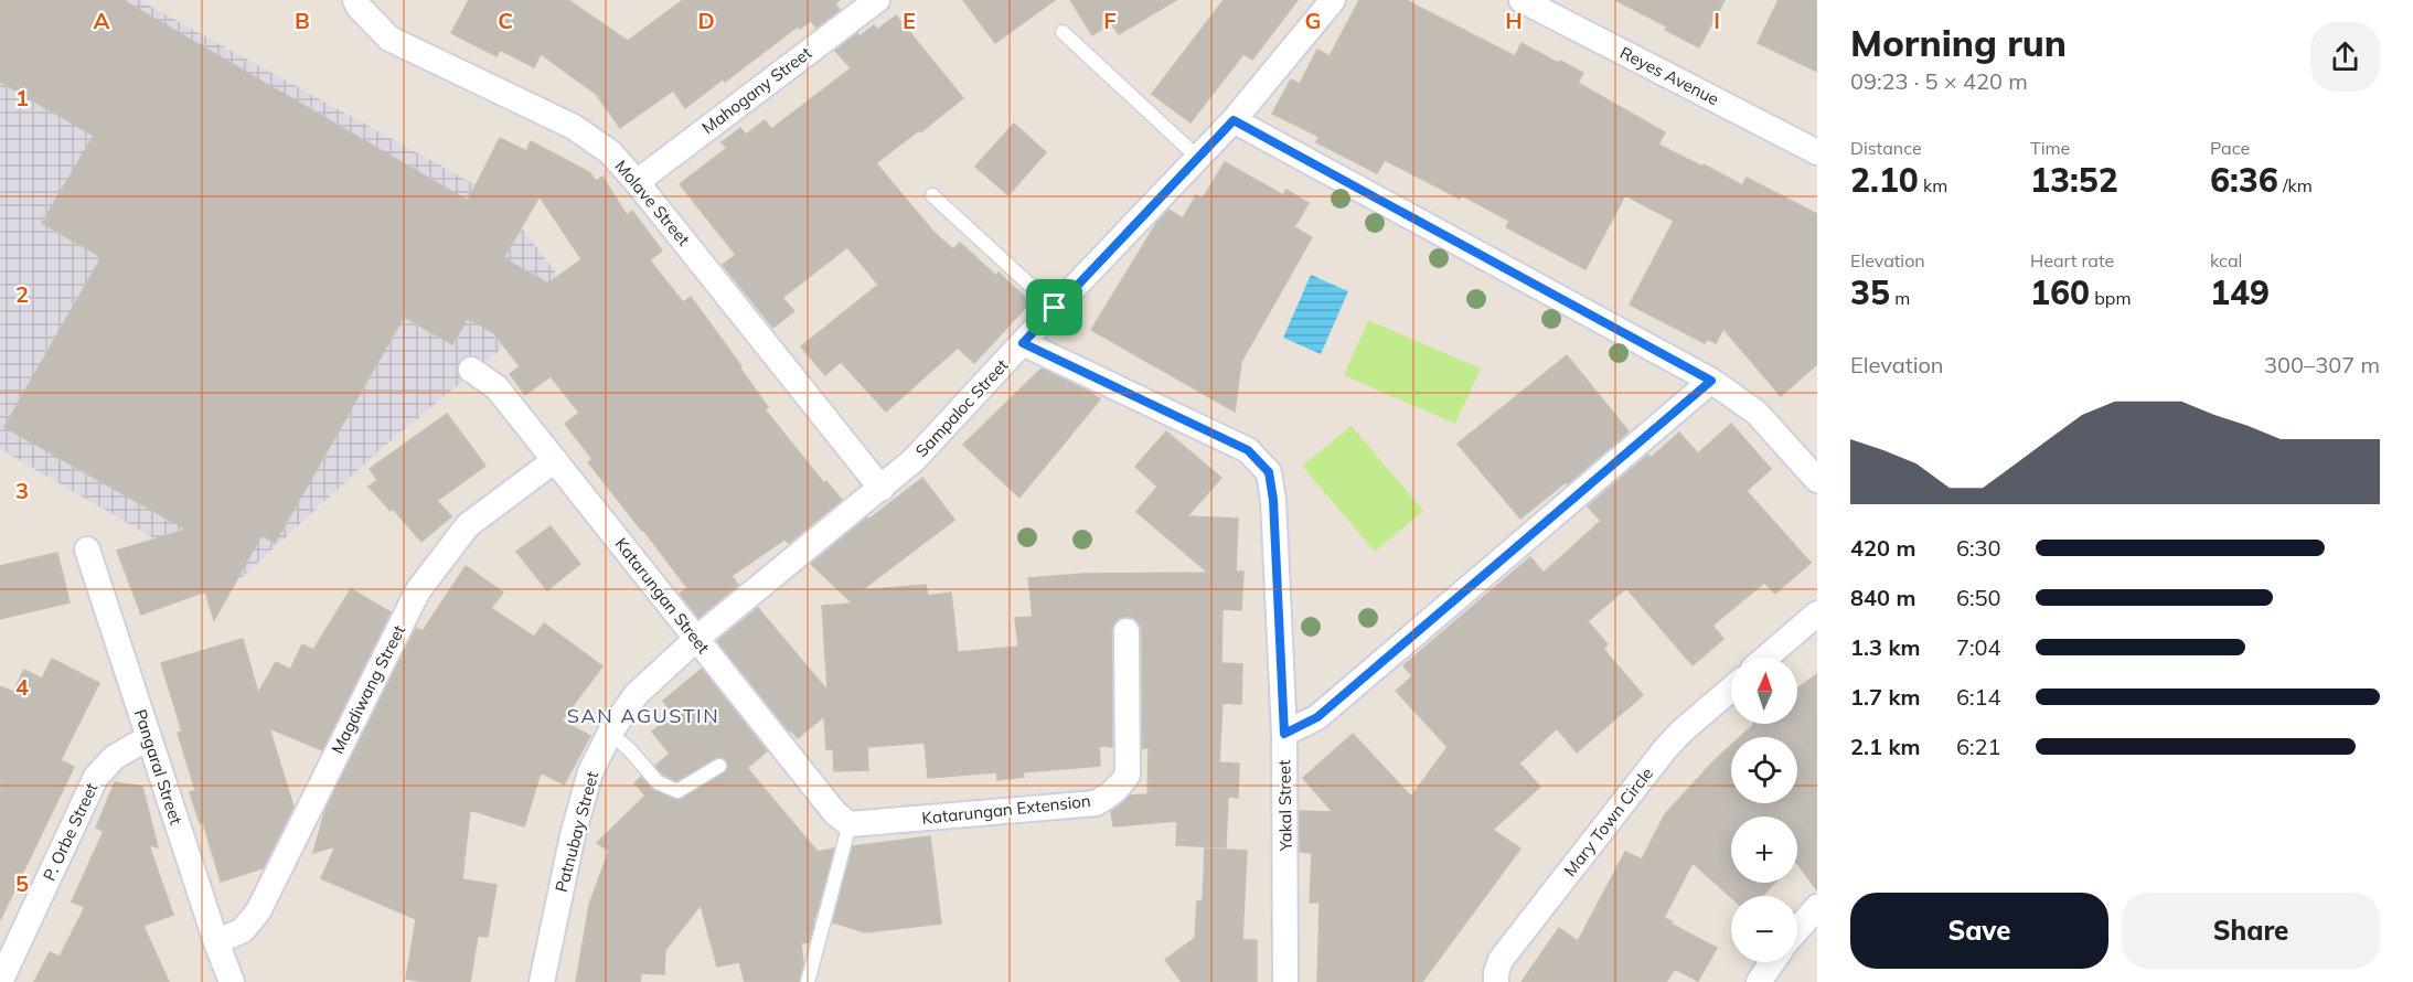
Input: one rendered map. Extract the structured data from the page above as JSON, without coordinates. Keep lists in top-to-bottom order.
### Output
{
  "streets": {
    "street": [
      "Reyes Avenue",
      "Mahogany Street",
      "Molave Street",
      "Sampaloc Street",
      "Katarungan Street",
      "Magdiwang Street",
      "Pangaral Street",
      "Yakal Street",
      "Katarungan Extension",
      "Mary Town Circle",
      "P. Orbe Street",
      "Patnubay Street"
    ]
  },
  "crossings": [
    ["Mahogany Street", "Molave Street"],
    ["Molave Street", "Sampaloc Street"],
    ["Sampaloc Street", "Katarungan Street"],
    ["Sampaloc Street", "Yakal Street"],
    ["Sampaloc Street", "Patnubay Street"],
    ["Katarungan Street", "Magdiwang Street"],
    ["Katarungan Street", "Katarungan Extension"],
    ["Katarungan Street", "Patnubay Street"],
    ["Magdiwang Street", "Pangaral Street"],
    ["Pangaral Street", "P. Orbe Street"]
  ],
  "districts": ["SAN AGUSTIN"],
  "north": "top",
  "page": {
    "heading": ["Morning run", "09:23 · 5 × 420 m"],
    "stats": [
      ["Distance", "2.10 km"],
      ["Time", "13:52"],
      ["Pace", "6:36 /km"],
      ["Elevation", "35 m"],
      ["Heart rate", "160 bpm"],
      ["kcal", "149"]
    ],
    "chart": ["Elevation", "300–307 m"],
    "list": [
      {
        "name": "420 m",
        "note": "6:30"
      },
      {
        "name": "840 m",
        "note": "6:50"
      },
      {
        "name": "1.3 km",
        "note": "7:04"
      },
      {
        "name": "1.7 km",
        "note": "6:14"
      },
      {
        "name": "2.1 km",
        "note": "6:21"
      }
    ],
    "map_buttons": ["+", "−"],
    "buttons": ["Save", "Share"]
  },
  "grid": {
    "columns": [
      "A",
      "B",
      "C",
      "D",
      "E",
      "F",
      "G",
      "H",
      "I"
    ],
    "rows": [
      "1",
      "2",
      "3",
      "4",
      "5"
    ]
  }
}
